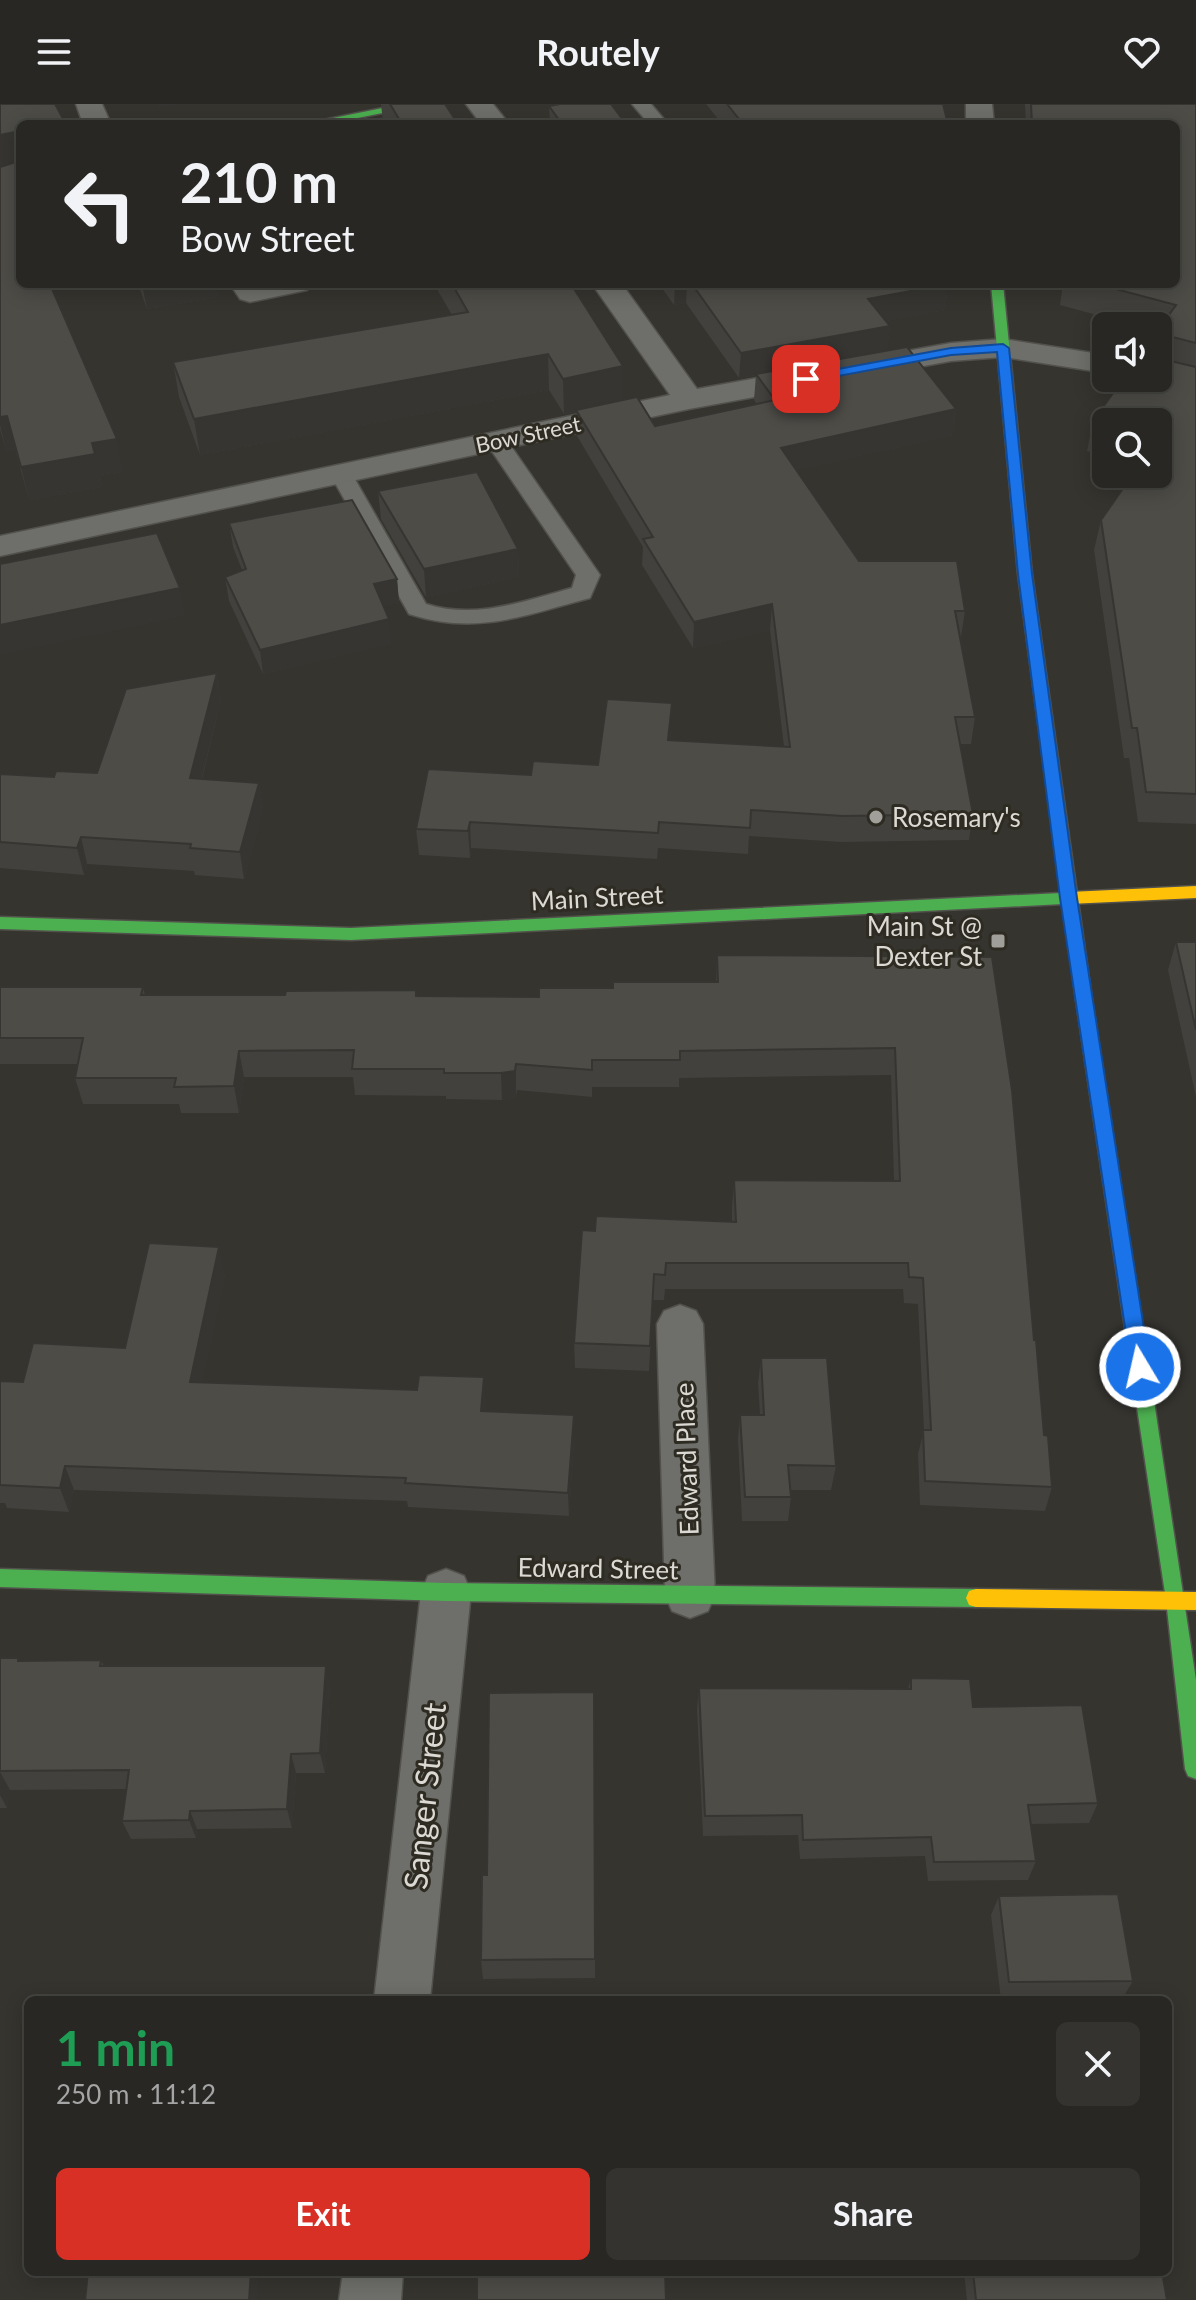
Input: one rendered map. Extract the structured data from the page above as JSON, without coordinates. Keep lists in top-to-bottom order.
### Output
{
  "streets": {
    "street": [
      "Bow Street",
      "Main Street",
      "Edward Place",
      "Edward Street",
      "Sanger Street"
    ]
  },
  "crossings": [
    ["Edward Place", "Edward Street"],
    ["Edward Street", "Sanger Street"]
  ],
  "places": {
    "other": ["Rosemary's"],
    "transit": ["Main St @ Dexter St"]
  },
  "page": {
    "header": "Routely",
    "turn": ["210 m", "Bow Street"],
    "heading": ["1 min", "250 m · 11:12"],
    "buttons": ["Exit", "Share"]
  }
}
